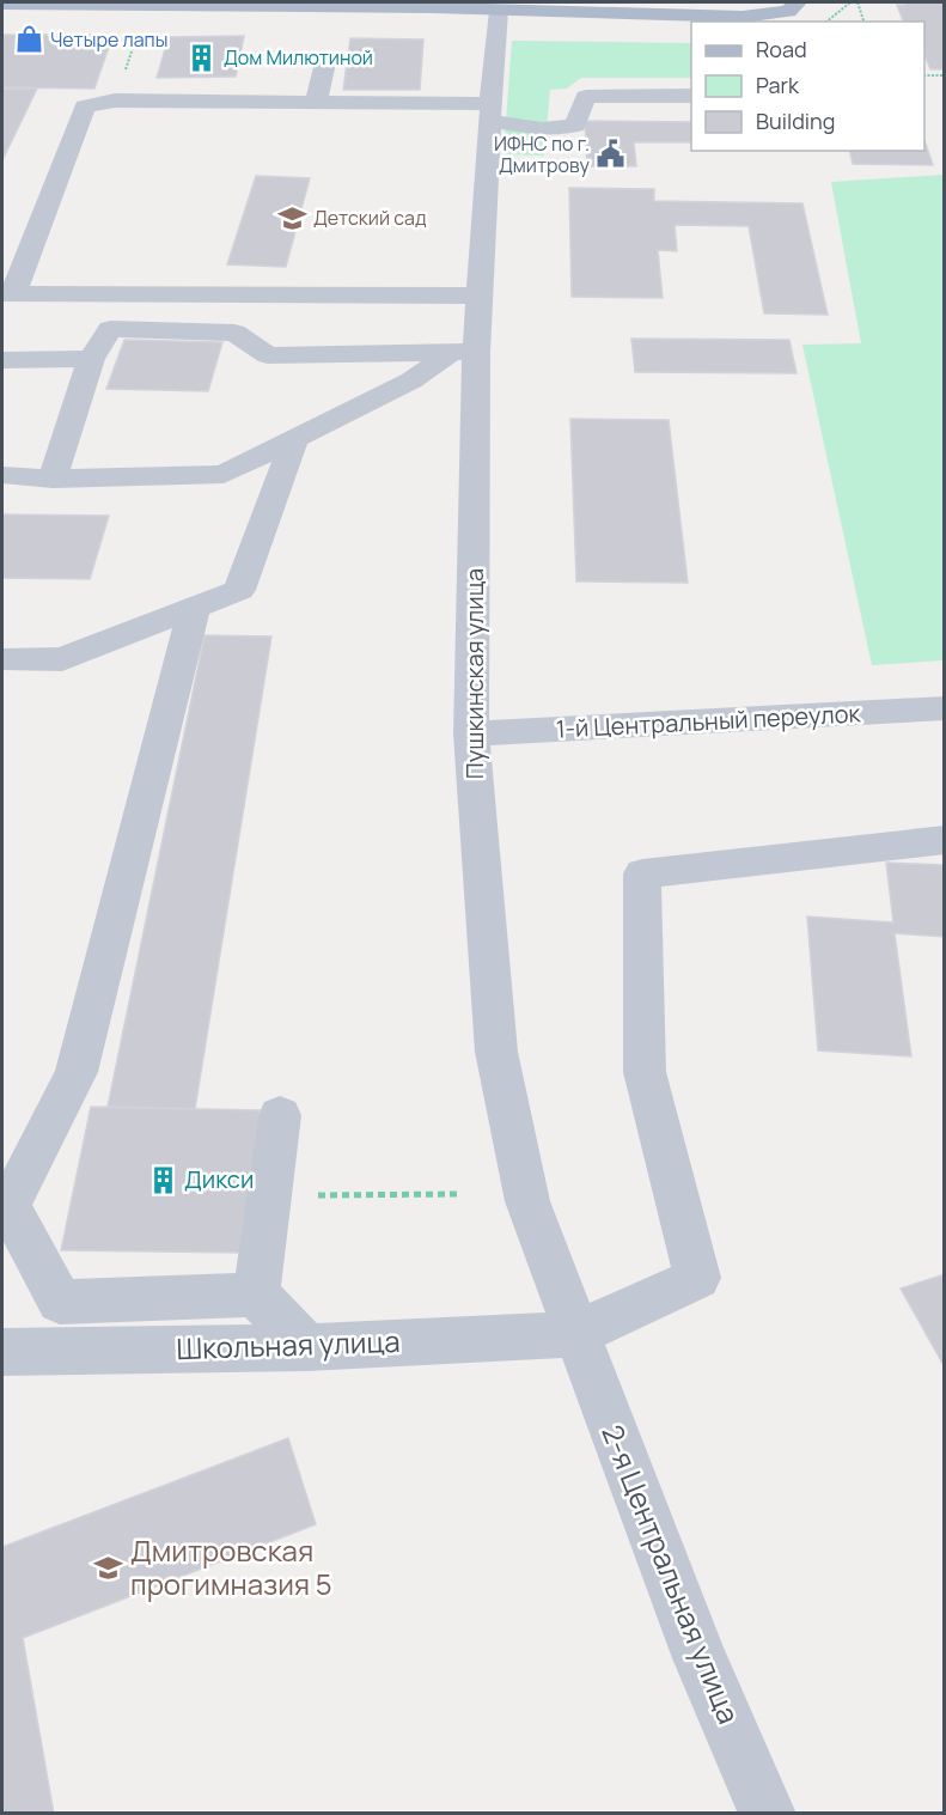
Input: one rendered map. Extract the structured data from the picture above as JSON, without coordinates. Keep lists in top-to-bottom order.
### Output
{
  "streets": {
    "street": [
      "Пушкинская улица",
      "1-й Центральный переулок",
      "Школьная улица",
      "2-я Центральная улица"
    ]
  },
  "crossings": [
    ["Пушкинская улица", "1-й Центральный переулок"],
    ["Пушкинская улица", "Школьная улица"],
    ["Пушкинская улица", "2-я Центральная улица"],
    ["Школьная улица", "2-я Центральная улица"]
  ],
  "places": {
    "shop": ["Четыре лапы"],
    "building": ["Дом Милютиной", "Дикси"],
    "public building": ["ИФНС по г. Дмитрову"],
    "school or university": ["Детский сад", "Дмитровская прогимназия 5"]
  },
  "legend": ["Road", "Park", "Building"]
}
